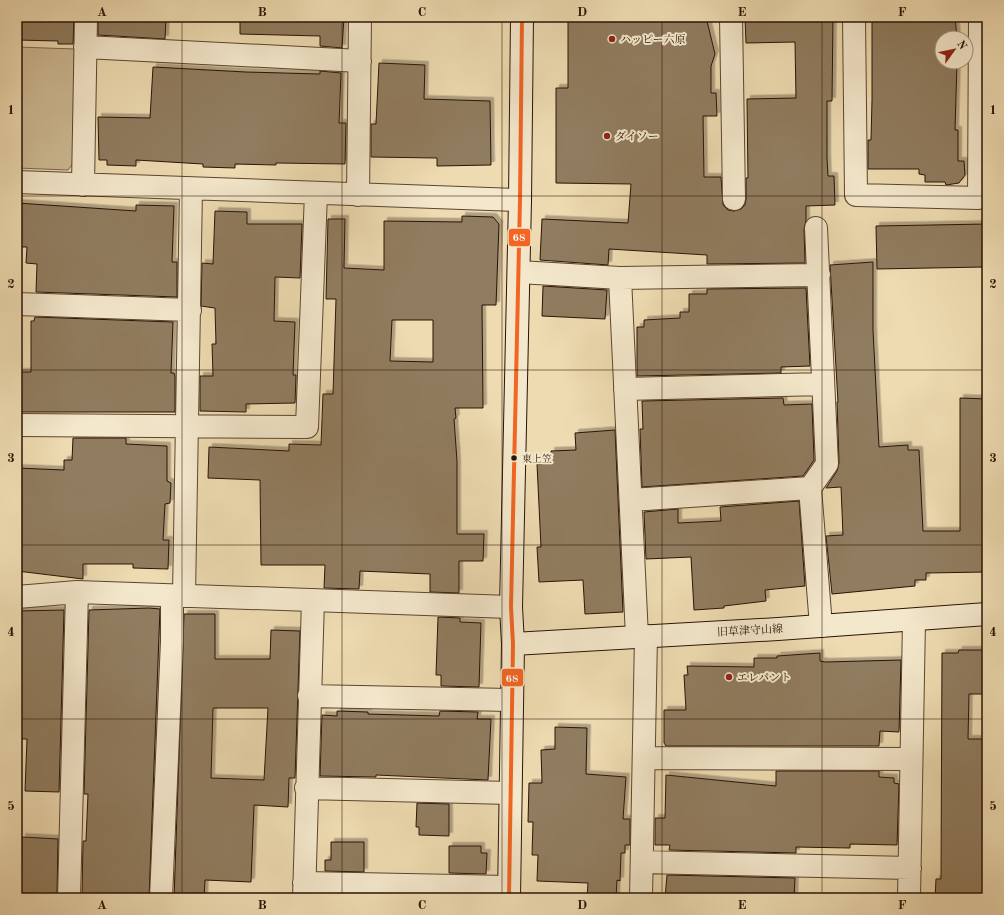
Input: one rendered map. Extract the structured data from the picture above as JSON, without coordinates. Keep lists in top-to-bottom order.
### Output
{
  "streets": {
    "street": ["旧草津守山線"]
  },
  "places": [
    "ハッピー六原",
    "ダイソー",
    "東上笠",
    "エレパント"
  ],
  "lines": ["transit line 68"],
  "north": "top right",
  "grid": {
    "columns": [
      "A",
      "B",
      "C",
      "D",
      "E",
      "F"
    ],
    "rows": [
      "1",
      "2",
      "3",
      "4",
      "5"
    ]
  }
}
